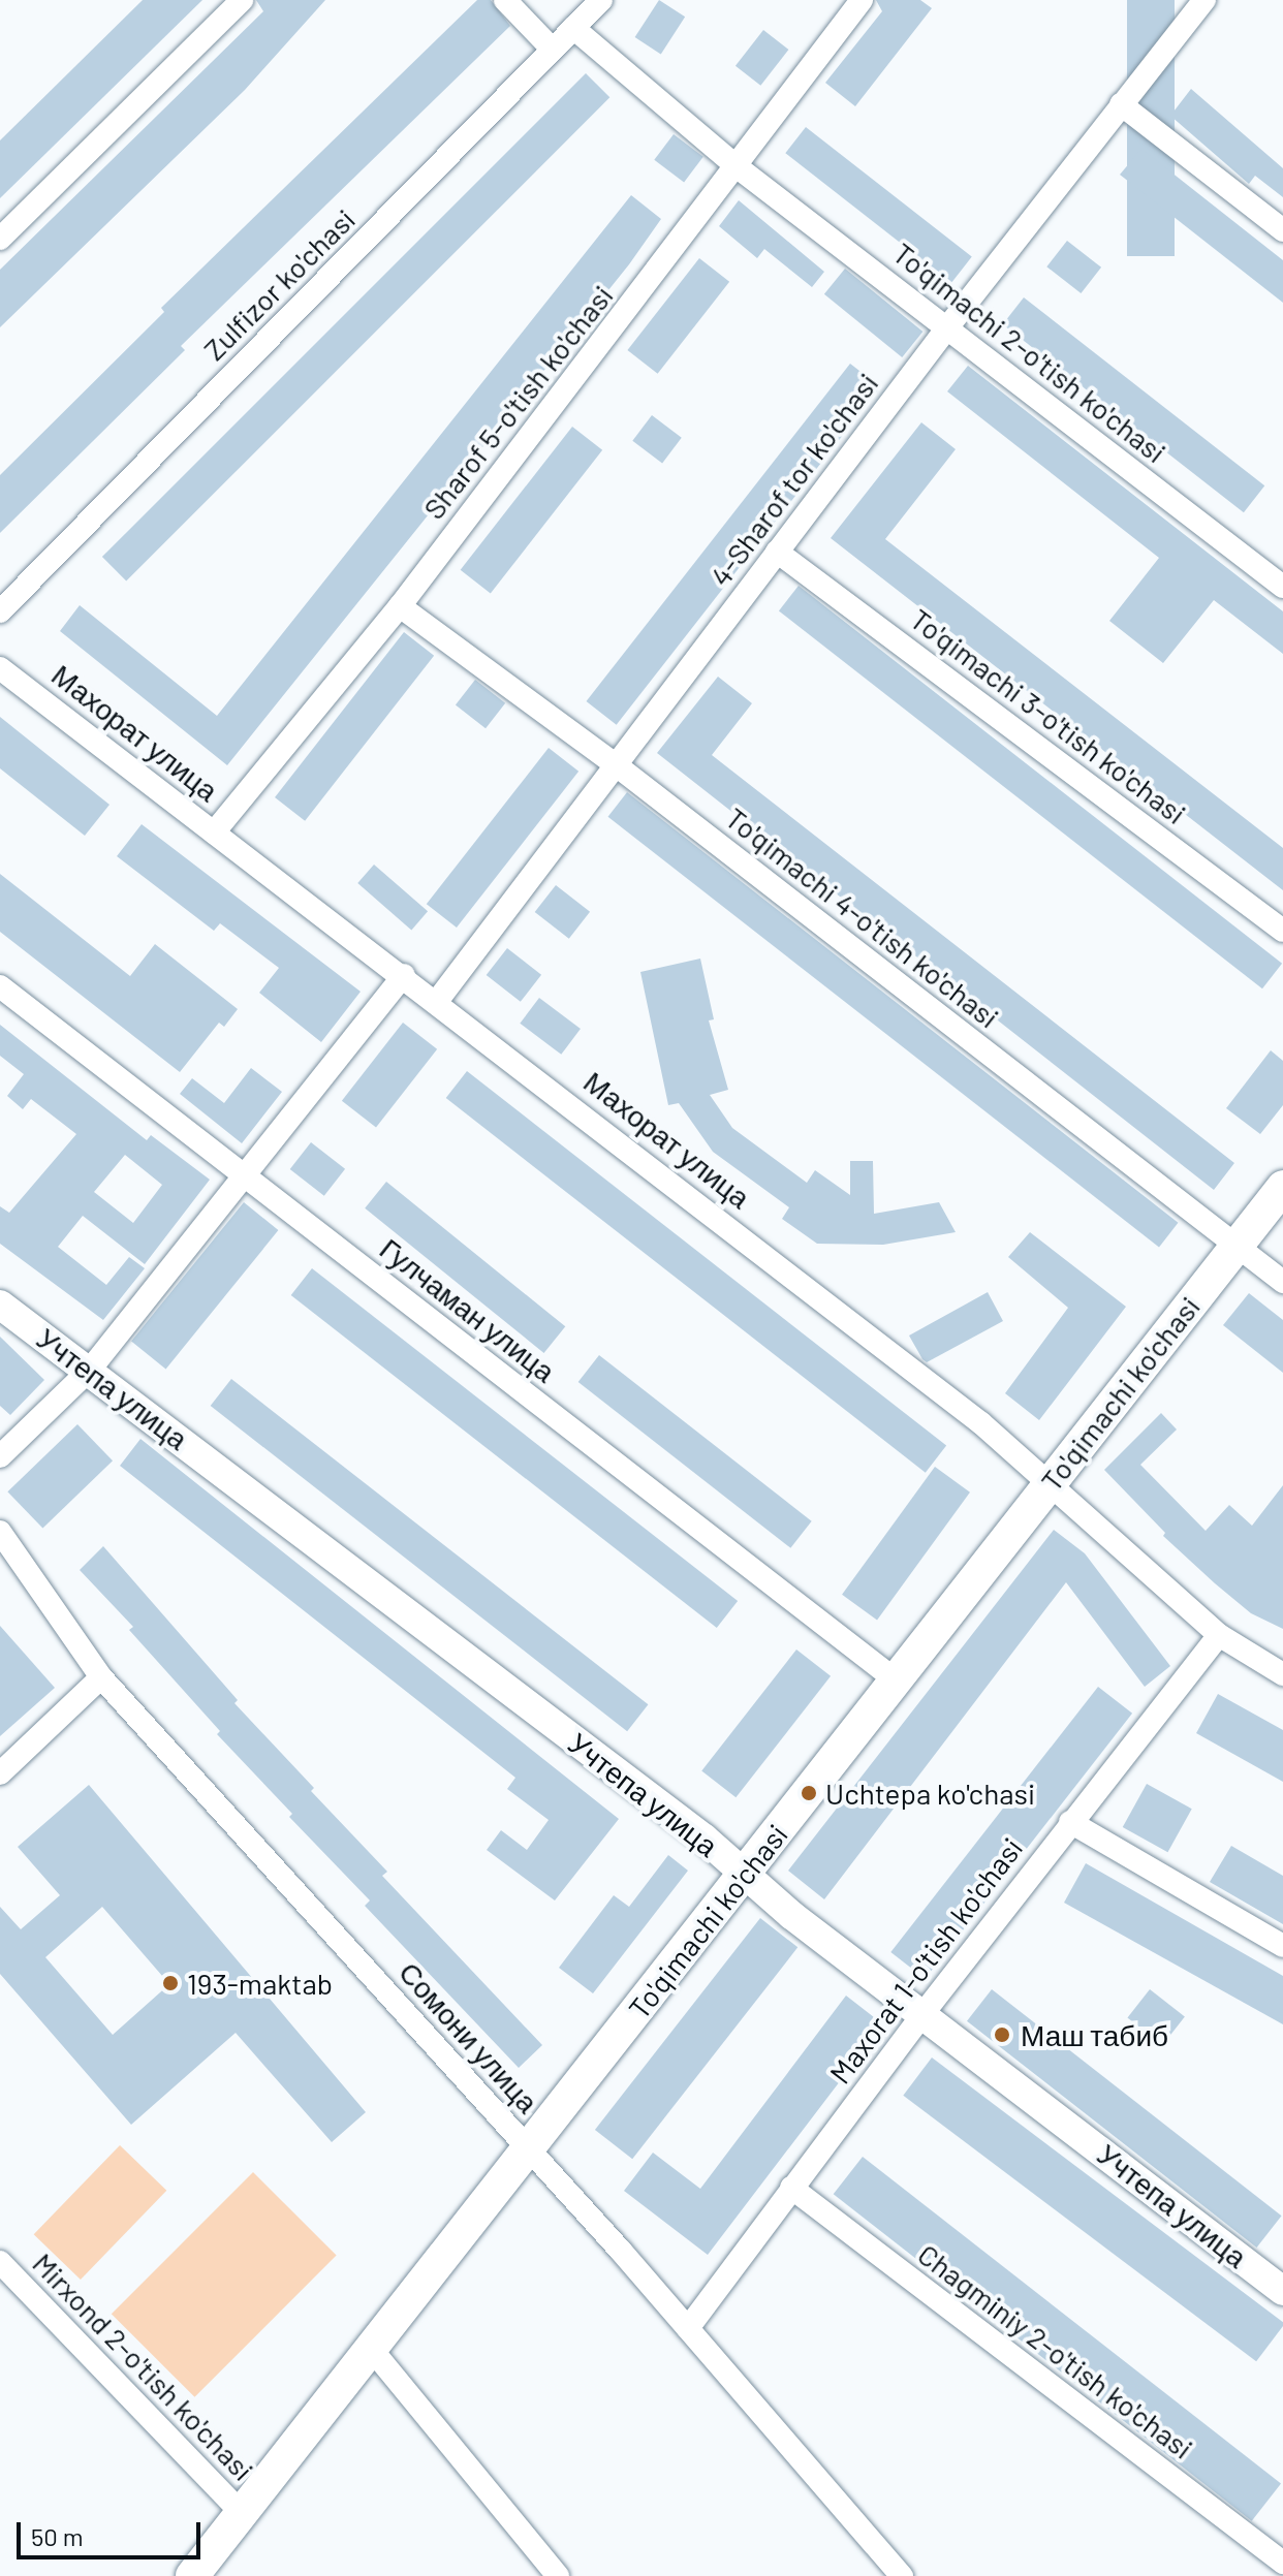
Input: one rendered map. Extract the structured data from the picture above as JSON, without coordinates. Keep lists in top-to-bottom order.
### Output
{
  "streets": {
    "main road": ["To'qimachi ko'chasi"],
    "street": [
      "Zulfizor ko'chasi",
      "To'qimachi 2-o'tish ko'chasi",
      "Sharof 5-o'tish ko'chasi",
      "4-Sharof tor ko'chasi",
      "To'qimachi 3-o'tish ko'chasi",
      "Махорат улица",
      "To'qimachi 4-o'tish ko'chasi",
      "Гулчаман улица",
      "Учтепа улица",
      "Maxorat 1-o'tish ko'chasi",
      "Сомони улица",
      "Chagminiy 2-o'tish ko'chasi",
      "Mirxond 2-o'tish ko'chasi"
    ]
  },
  "crossings": [
    ["Zulfizor ko'chasi", "To'qimachi 2-o'tish ko'chasi"],
    ["To'qimachi 2-o'tish ko'chasi", "Sharof 5-o'tish ko'chasi"],
    ["To'qimachi 2-o'tish ko'chasi", "4-Sharof tor ko'chasi"],
    ["Sharof 5-o'tish ko'chasi", "Махорат улица"],
    ["Sharof 5-o'tish ko'chasi", "To'qimachi 4-o'tish ko'chasi"],
    ["4-Sharof tor ko'chasi", "To'qimachi 3-o'tish ko'chasi"],
    ["4-Sharof tor ko'chasi", "Махорат улица"],
    ["4-Sharof tor ko'chasi", "To'qimachi 4-o'tish ko'chasi"],
    ["Махорат улица", "To'qimachi ko'chasi"],
    ["Махорат улица", "Maxorat 1-o'tish ko'chasi"],
    ["To'qimachi 4-o'tish ko'chasi", "To'qimachi ko'chasi"],
    ["Гулчаман улица", "To'qimachi ko'chasi"],
    ["Учтепа улица", "To'qimachi ko'chasi"],
    ["Учтепа улица", "Maxorat 1-o'tish ko'chasi"],
    ["To'qimachi ko'chasi", "Сомони улица"],
    ["To'qimachi ko'chasi", "Mirxond 2-o'tish ko'chasi"],
    ["Maxorat 1-o'tish ko'chasi", "Сомони улица"],
    ["Maxorat 1-o'tish ko'chasi", "Chagminiy 2-o'tish ko'chasi"]
  ],
  "places": ["Uchtepa ko'chasi", "193-maktab", "Маш табиб"],
  "scale_bar": "50 m"
}
